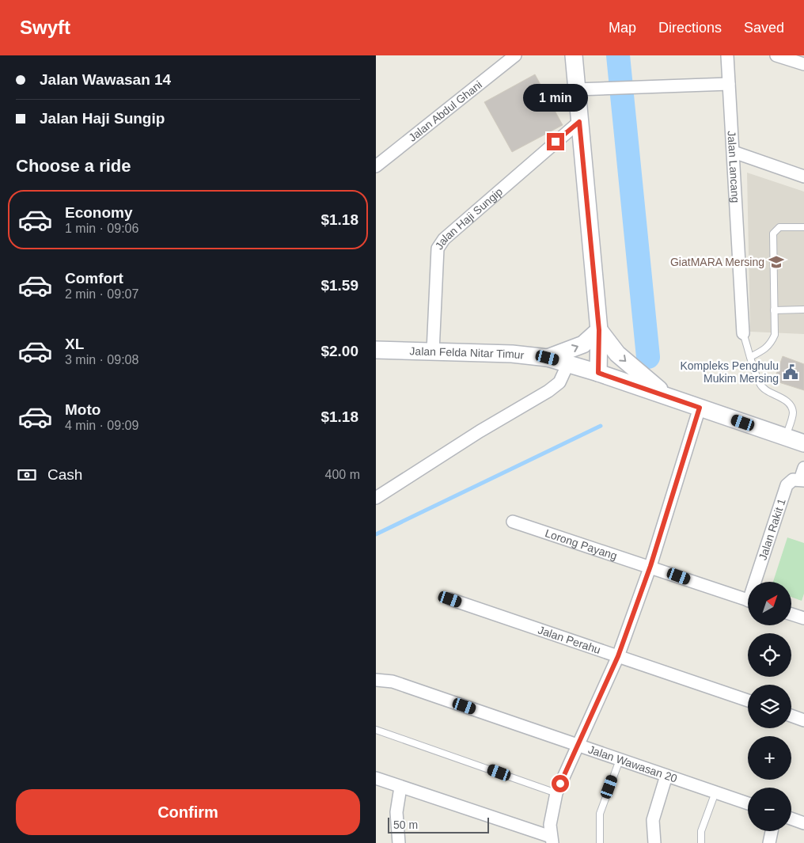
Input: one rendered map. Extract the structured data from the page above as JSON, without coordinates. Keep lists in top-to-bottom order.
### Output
{
  "streets": {
    "main road": ["Jalan Felda Nitar Timur"],
    "street": [
      "Jalan Abdul Ghani",
      "Jalan Lancang",
      "Jalan Haji Sungip",
      "Jalan Rakit 1",
      "Lorong Payang",
      "Jalan Perahu",
      "Jalan Wawasan 20"
    ]
  },
  "crossings": [
    ["Jalan Haji Sungip", "Jalan Felda Nitar Timur"]
  ],
  "places": {
    "school or university": ["GiatMARA Mersing"],
    "public building": ["Kompleks Penghulu Mukim Mersing"]
  },
  "scale_bar": "50 m",
  "north": "top right",
  "page": {
    "header": "Swyft",
    "nav": ["Map", "Directions", "Saved"],
    "banner": ["Jalan Wawasan 14", "Jalan Haji Sungip"],
    "bubble": "1 min",
    "heading": "Choose a ride",
    "list": [
      {
        "name": "Economy",
        "note": "1 min · 09:06",
        "value": "$1.18"
      },
      {
        "name": "Comfort",
        "note": "2 min · 09:07",
        "value": "$1.59"
      },
      {
        "name": "XL",
        "note": "3 min · 09:08",
        "value": "$2.00"
      },
      {
        "name": "Moto",
        "note": "4 min · 09:09",
        "value": "$1.18"
      }
    ],
    "pay": ["Cash", "400 m"],
    "map_buttons": ["+", "−"],
    "buttons": "Confirm",
    "scale": "50 m"
  }
}
